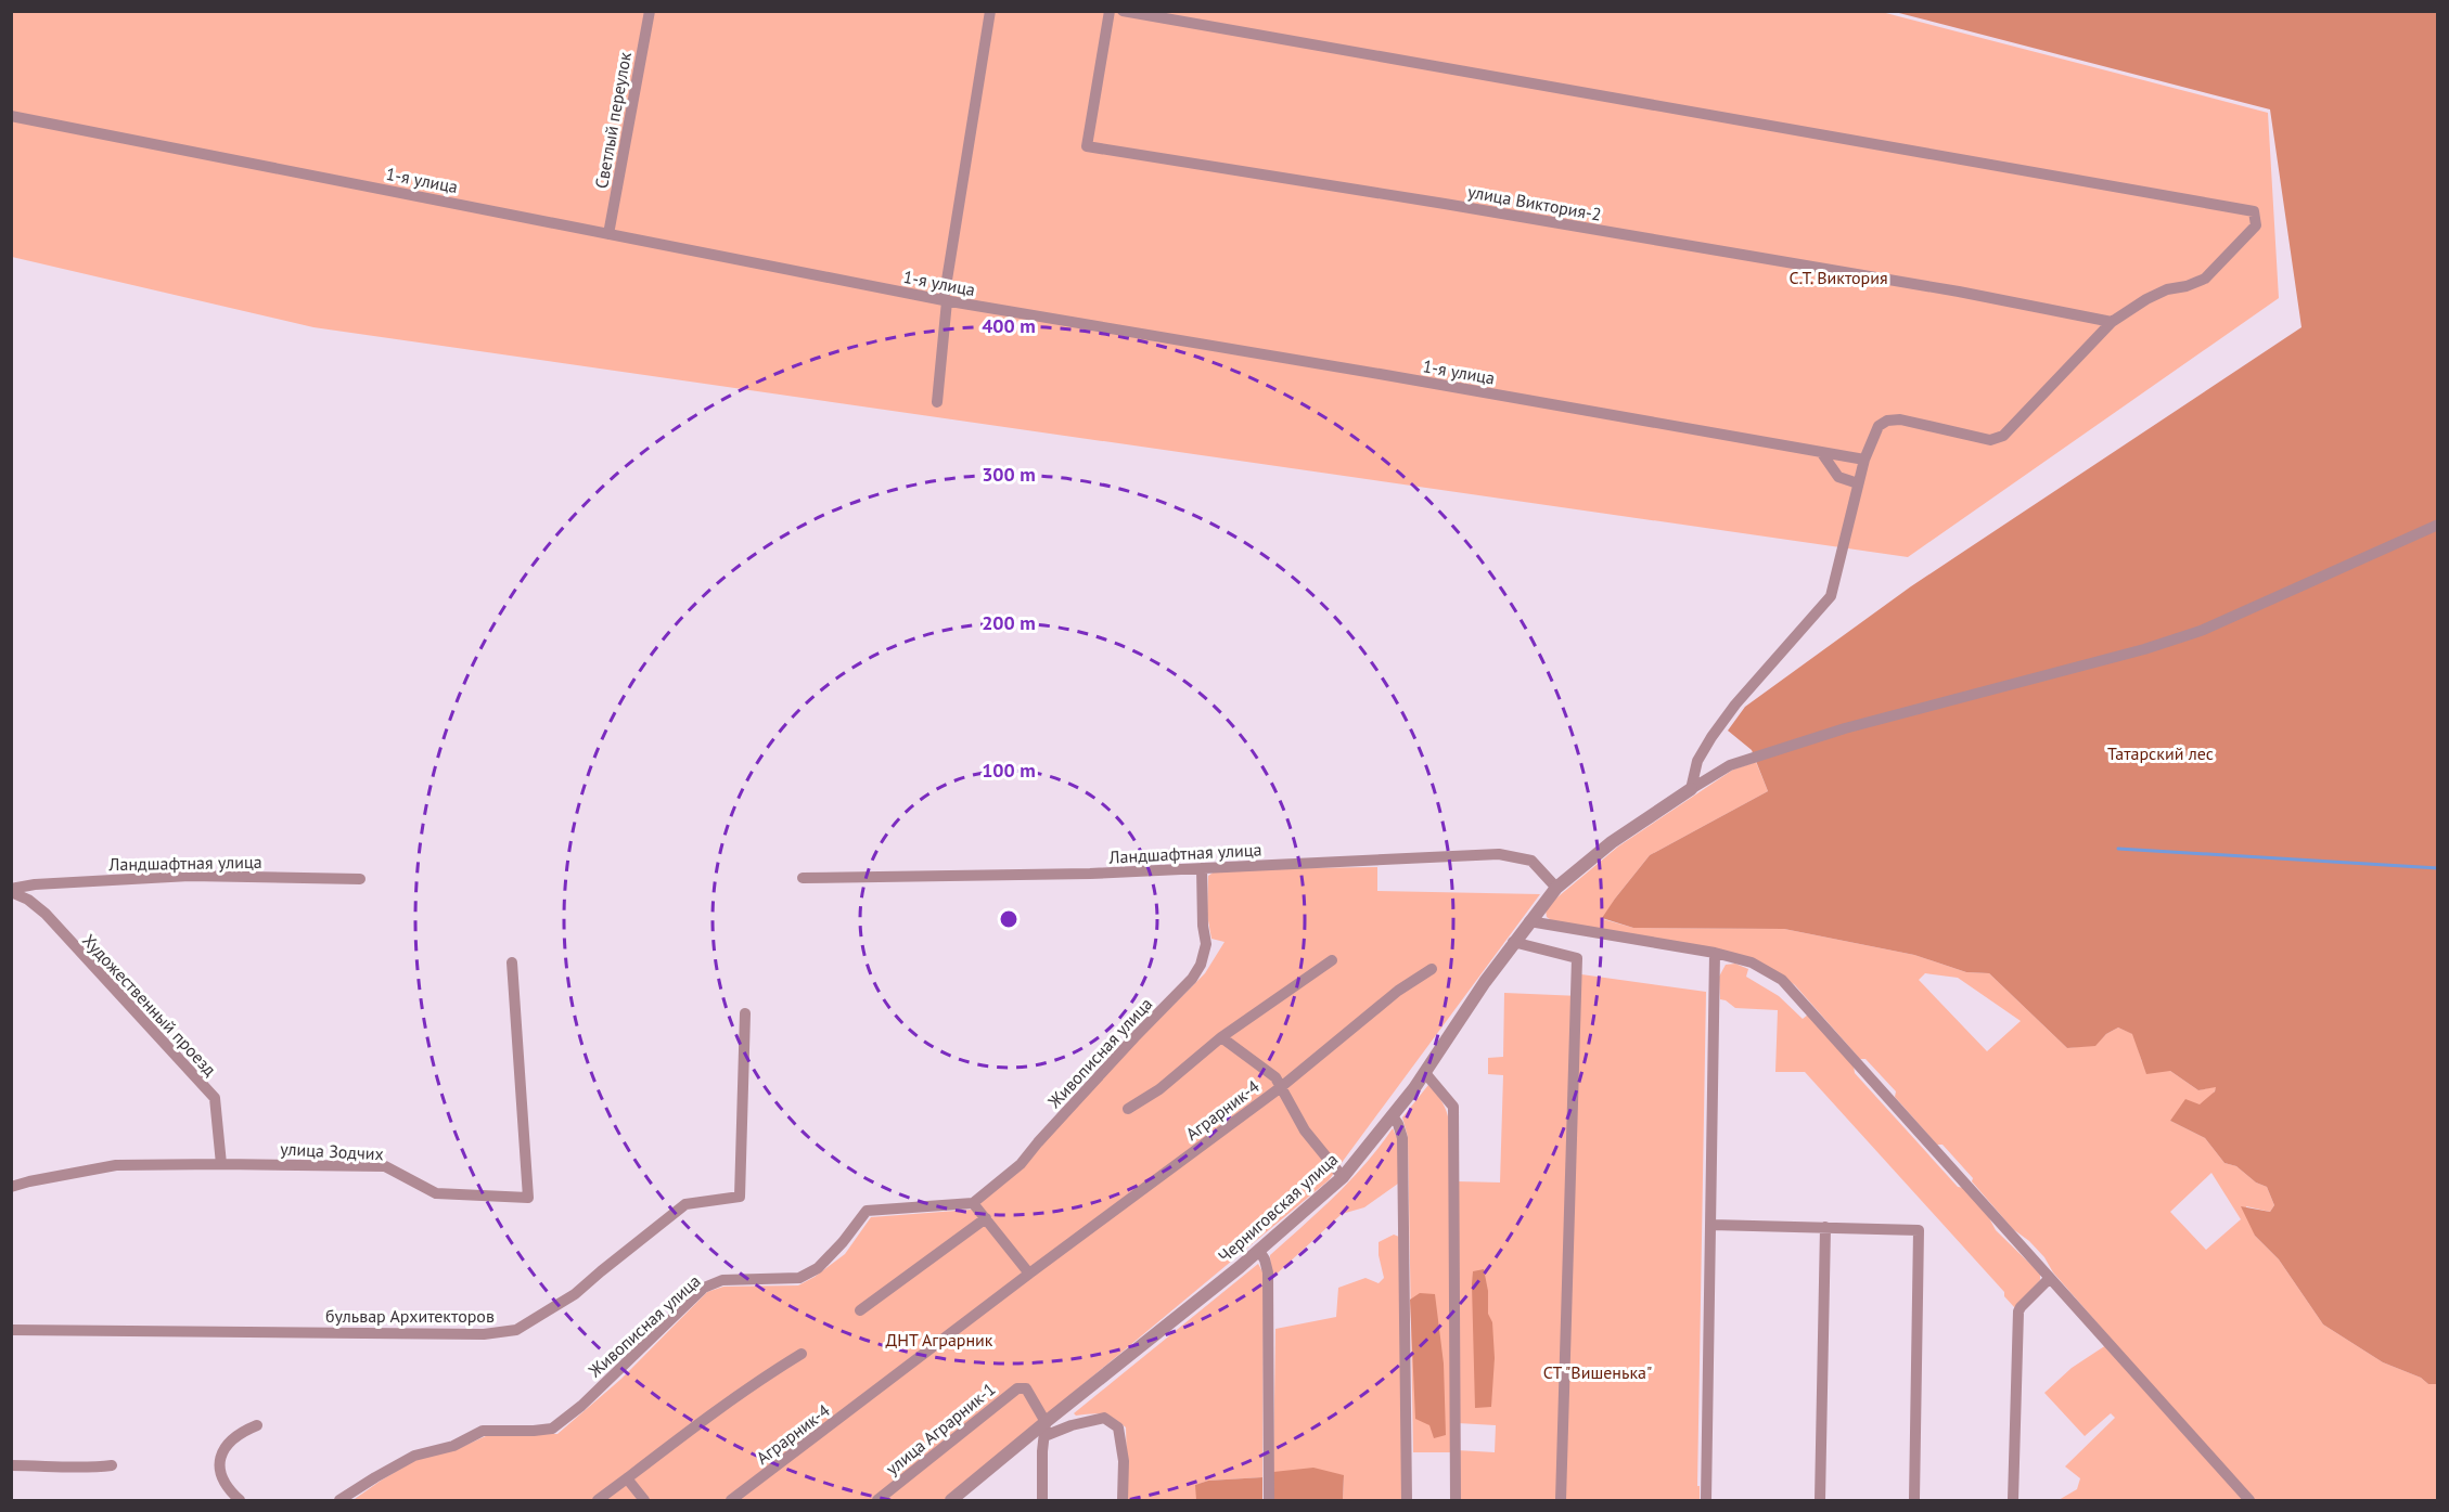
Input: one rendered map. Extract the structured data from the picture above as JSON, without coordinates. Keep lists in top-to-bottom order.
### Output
{
  "streets": {
    "street": [
      "Светлый переулок",
      "1-я улица",
      "улица Виктория-2",
      "Ландшафтная улица",
      "Художественный проезд",
      "Живописная улица",
      "Аграрник-4",
      "улица Зодчих",
      "Черниговская улица",
      "бульвар Архитекторов",
      "улица Аграрник-1"
    ]
  },
  "crossings": [
    ["Светлый переулок", "1-я улица"],
    ["Ландшафтная улица", "Художественный проезд"],
    ["Ландшафтная улица", "Живописная улица"],
    ["Ландшафтная улица", "Черниговская улица"],
    ["Художественный проезд", "улица Зодчих"],
    ["Черниговская улица", "улица Аграрник-1"]
  ],
  "parks": [
    "С.Т. Виктория",
    "Татарский лес",
    "ДНТ Аграрник",
    "СТ \"Вишенька\""
  ],
  "rings": [
    "400 m",
    "300 m",
    "200 m",
    "100 m"
  ]
}
